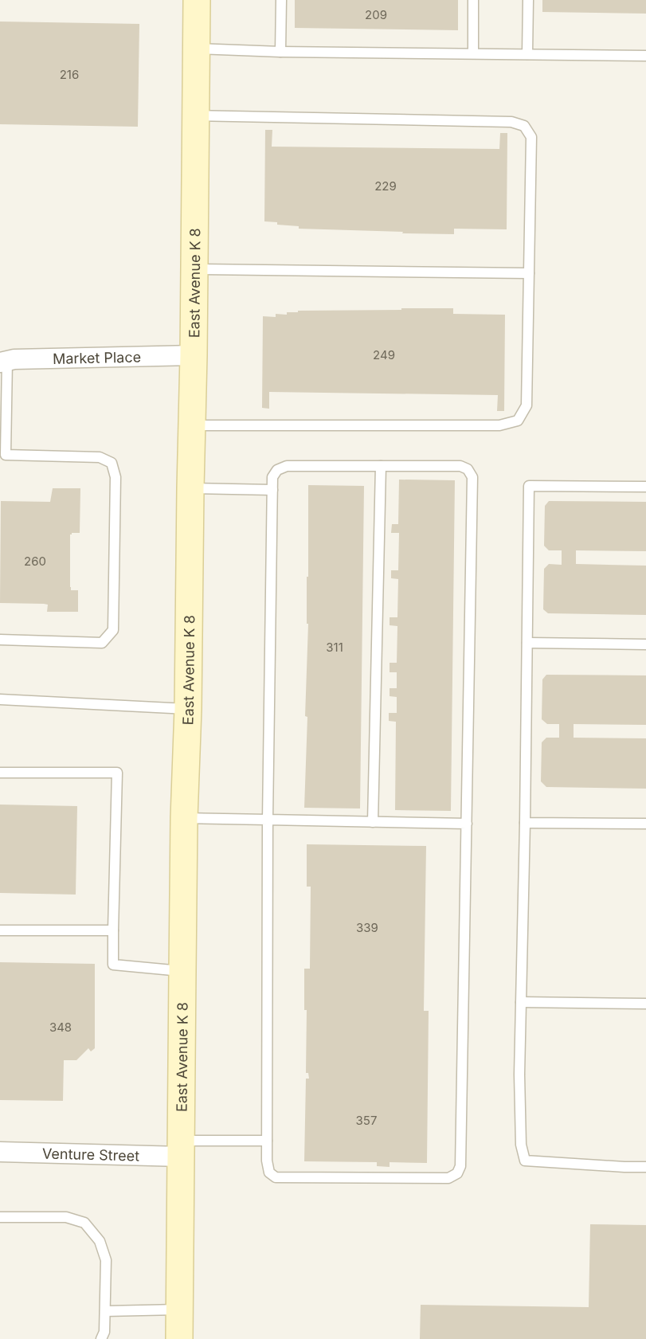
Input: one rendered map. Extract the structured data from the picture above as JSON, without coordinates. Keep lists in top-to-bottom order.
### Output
{
  "streets": {
    "street": ["East Avenue K 8", "Market Place", "Venture Street"]
  },
  "crossings": [
    ["East Avenue K 8", "Market Place"],
    ["East Avenue K 8", "Venture Street"]
  ],
  "house_numbers": [
    "209",
    "216",
    "229",
    "249",
    "260",
    "311",
    "339",
    "348",
    "357"
  ]
}
